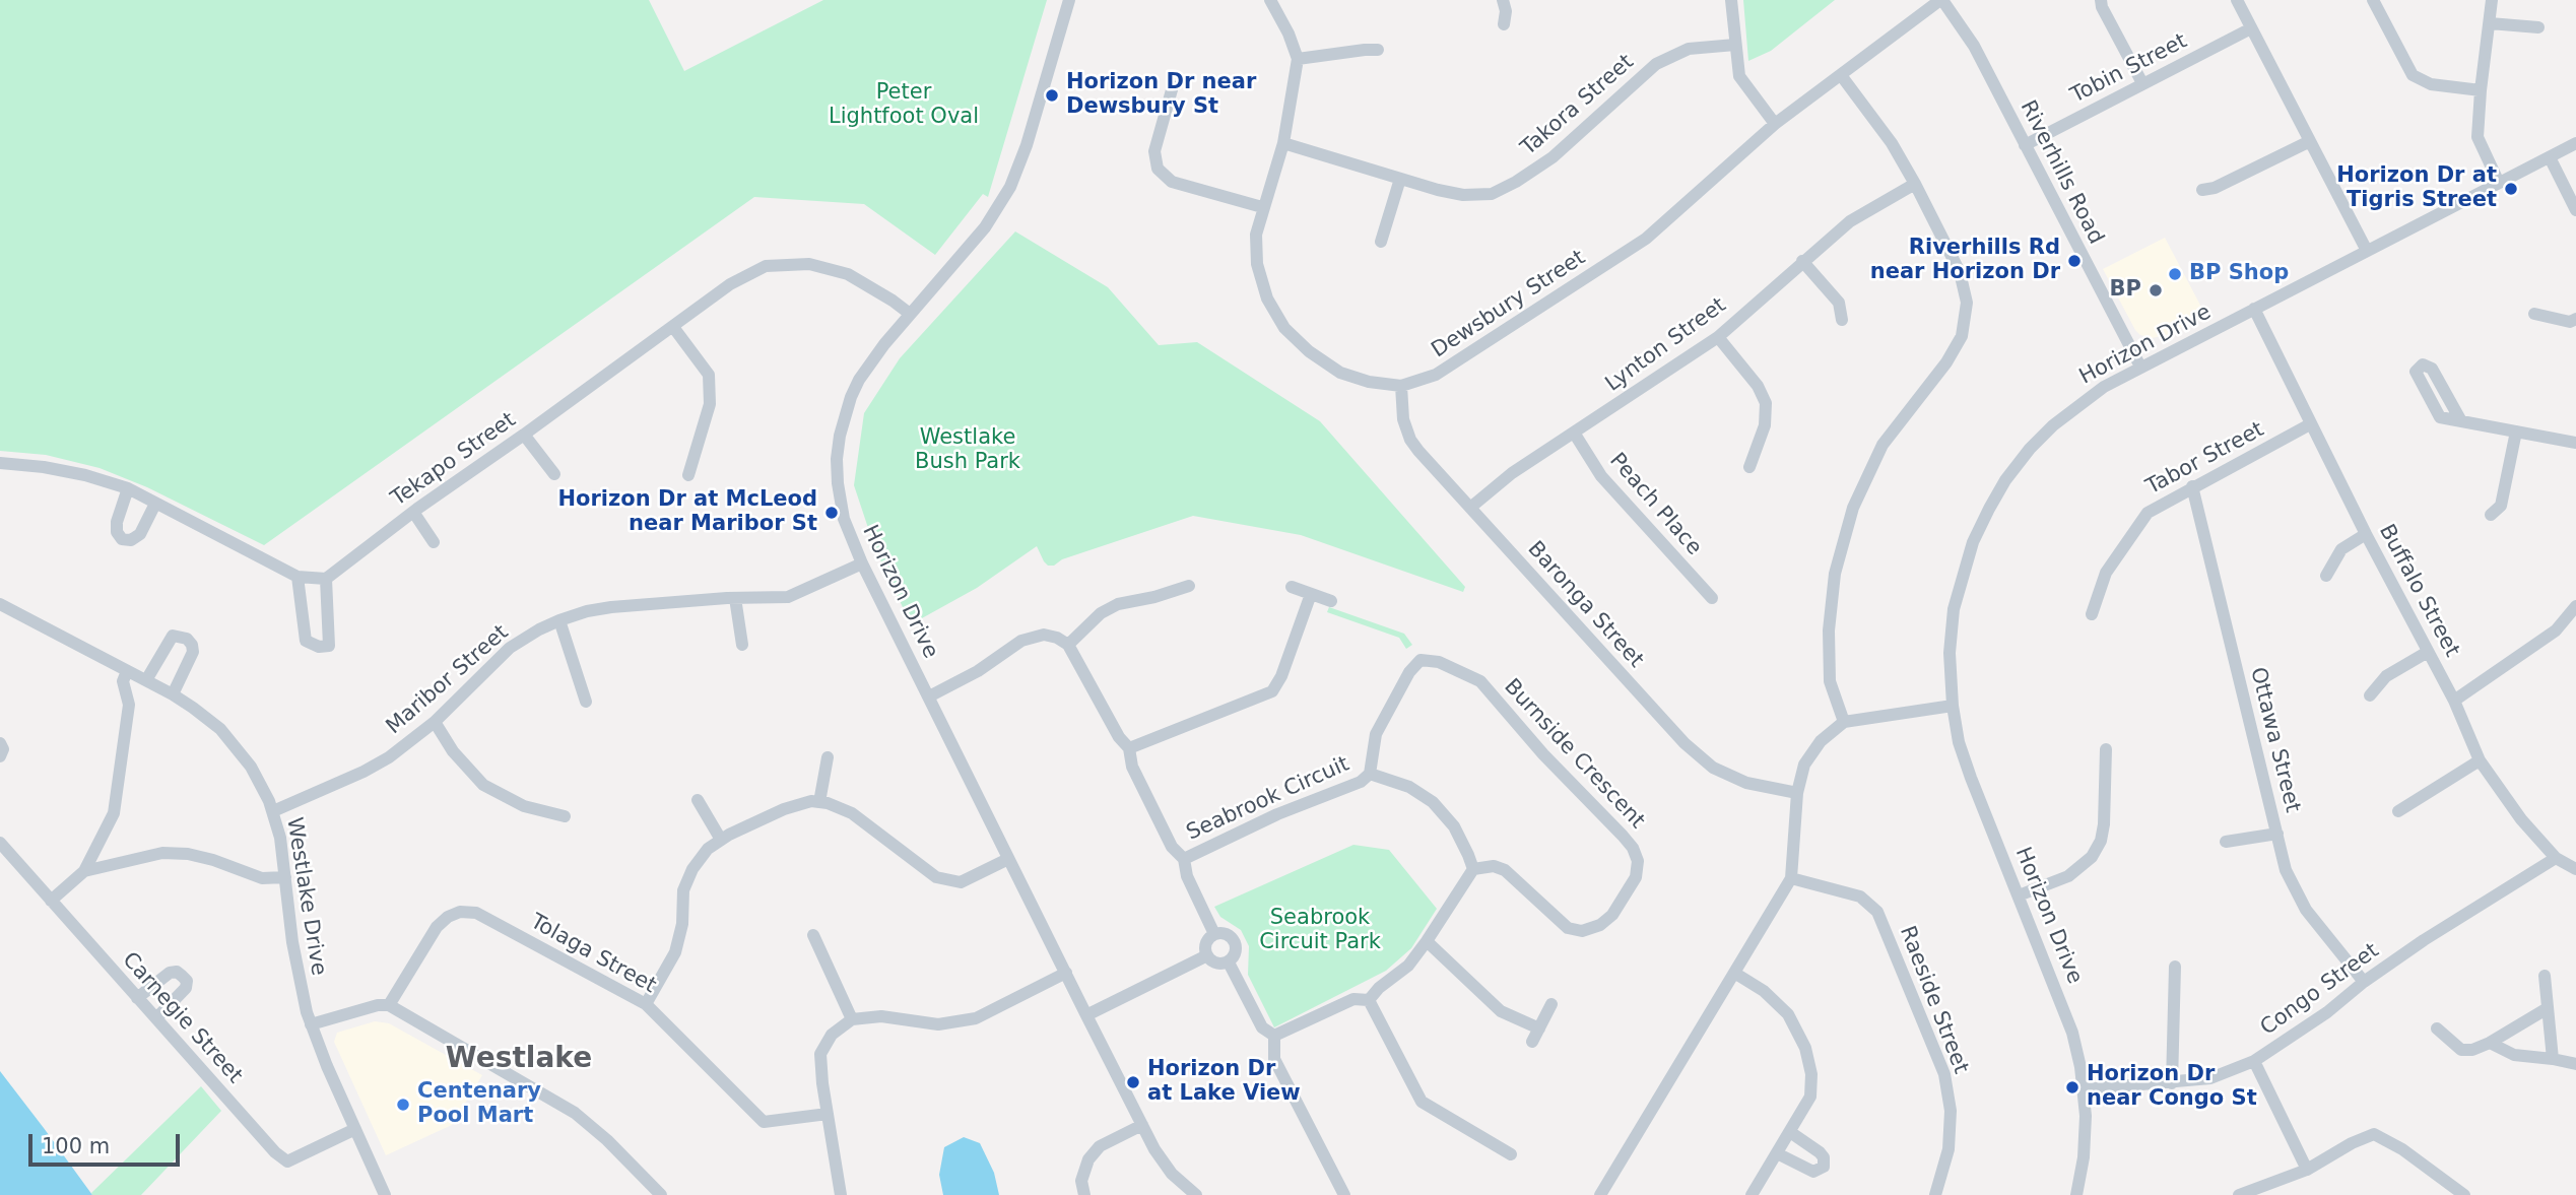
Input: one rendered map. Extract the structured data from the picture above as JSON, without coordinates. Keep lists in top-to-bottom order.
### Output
{
  "streets": {
    "street": [
      "Tobin Street",
      "Takora Street",
      "Riverhills Road",
      "Dewsbury Street",
      "Lynton Street",
      "Horizon Drive",
      "Tabor Street",
      "Tekapo Street",
      "Peach Place",
      "Buffalo Street",
      "Baronga Street",
      "Maribor Street",
      "Ottawa Street",
      "Burnside Crescent",
      "Seabrook Circuit",
      "Westlake Drive",
      "Tolaga Street",
      "Congo Street",
      "Raeside Street",
      "Carnegie Street"
    ]
  },
  "crossings": [
    ["Tobin Street", "Riverhills Road"],
    ["Takora Street", "Dewsbury Street"],
    ["Riverhills Road", "Dewsbury Street"],
    ["Riverhills Road", "Horizon Drive"],
    ["Dewsbury Street", "Baronga Street"],
    ["Lynton Street", "Peach Place"],
    ["Lynton Street", "Baronga Street"],
    ["Horizon Drive", "Tekapo Street"],
    ["Horizon Drive", "Buffalo Street"],
    ["Horizon Drive", "Maribor Street"],
    ["Horizon Drive", "Congo Street"],
    ["Tabor Street", "Buffalo Street"],
    ["Tabor Street", "Ottawa Street"],
    ["Buffalo Street", "Congo Street"],
    ["Maribor Street", "Westlake Drive"],
    ["Ottawa Street", "Congo Street"],
    ["Burnside Crescent", "Seabrook Circuit"],
    ["Westlake Drive", "Carnegie Street"]
  ],
  "districts": ["Westlake"],
  "parks": ["Peter Lightfoot Oval", "Westlake Bush Park", "Seabrook Circuit Park"],
  "places": [
    "Horizon Dr near Dewsbury St",
    "Horizon Dr at Tigris Street",
    "Riverhills Rd near Horizon Dr",
    "BP Shop",
    "BP",
    "Horizon Dr at McLeod near Maribor St",
    "Horizon Dr at Lake View",
    "Horizon Dr near Congo St",
    "Centenary Pool Mart"
  ],
  "scale_bar": "100 m"
}
